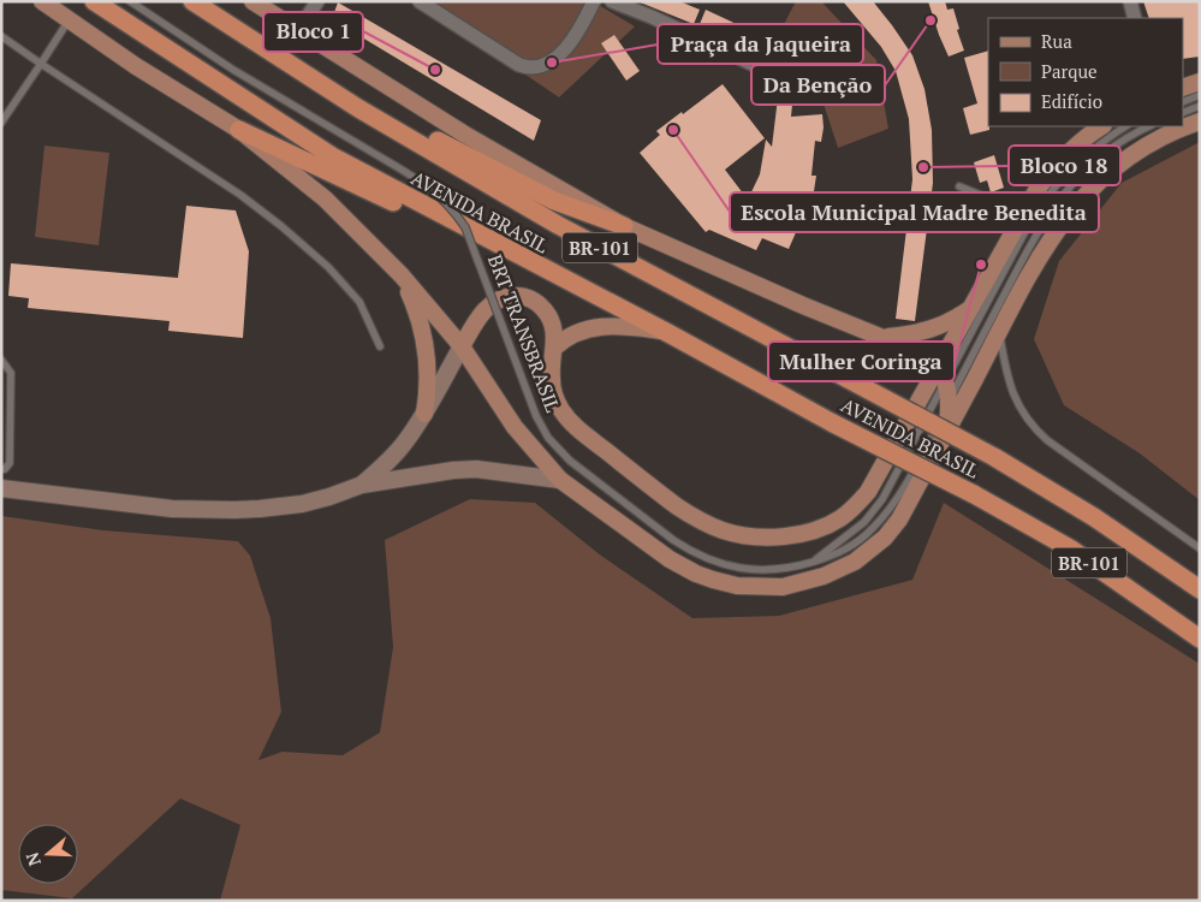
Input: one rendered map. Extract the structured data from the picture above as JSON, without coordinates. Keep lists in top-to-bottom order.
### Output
{
  "streets": {
    "highway": ["AVENIDA BRASIL", "BR-101"],
    "lane": ["BRT TRANSBRASIL"]
  },
  "places": [
    "Da Benção",
    "Praça da Jaqueira",
    "Bloco 1",
    "Escola Municipal Madre Benedita",
    "Bloco 18",
    "Mulher Coringa"
  ],
  "legend": ["Rua", "Parque", "Edifício"],
  "north": "left"
}
